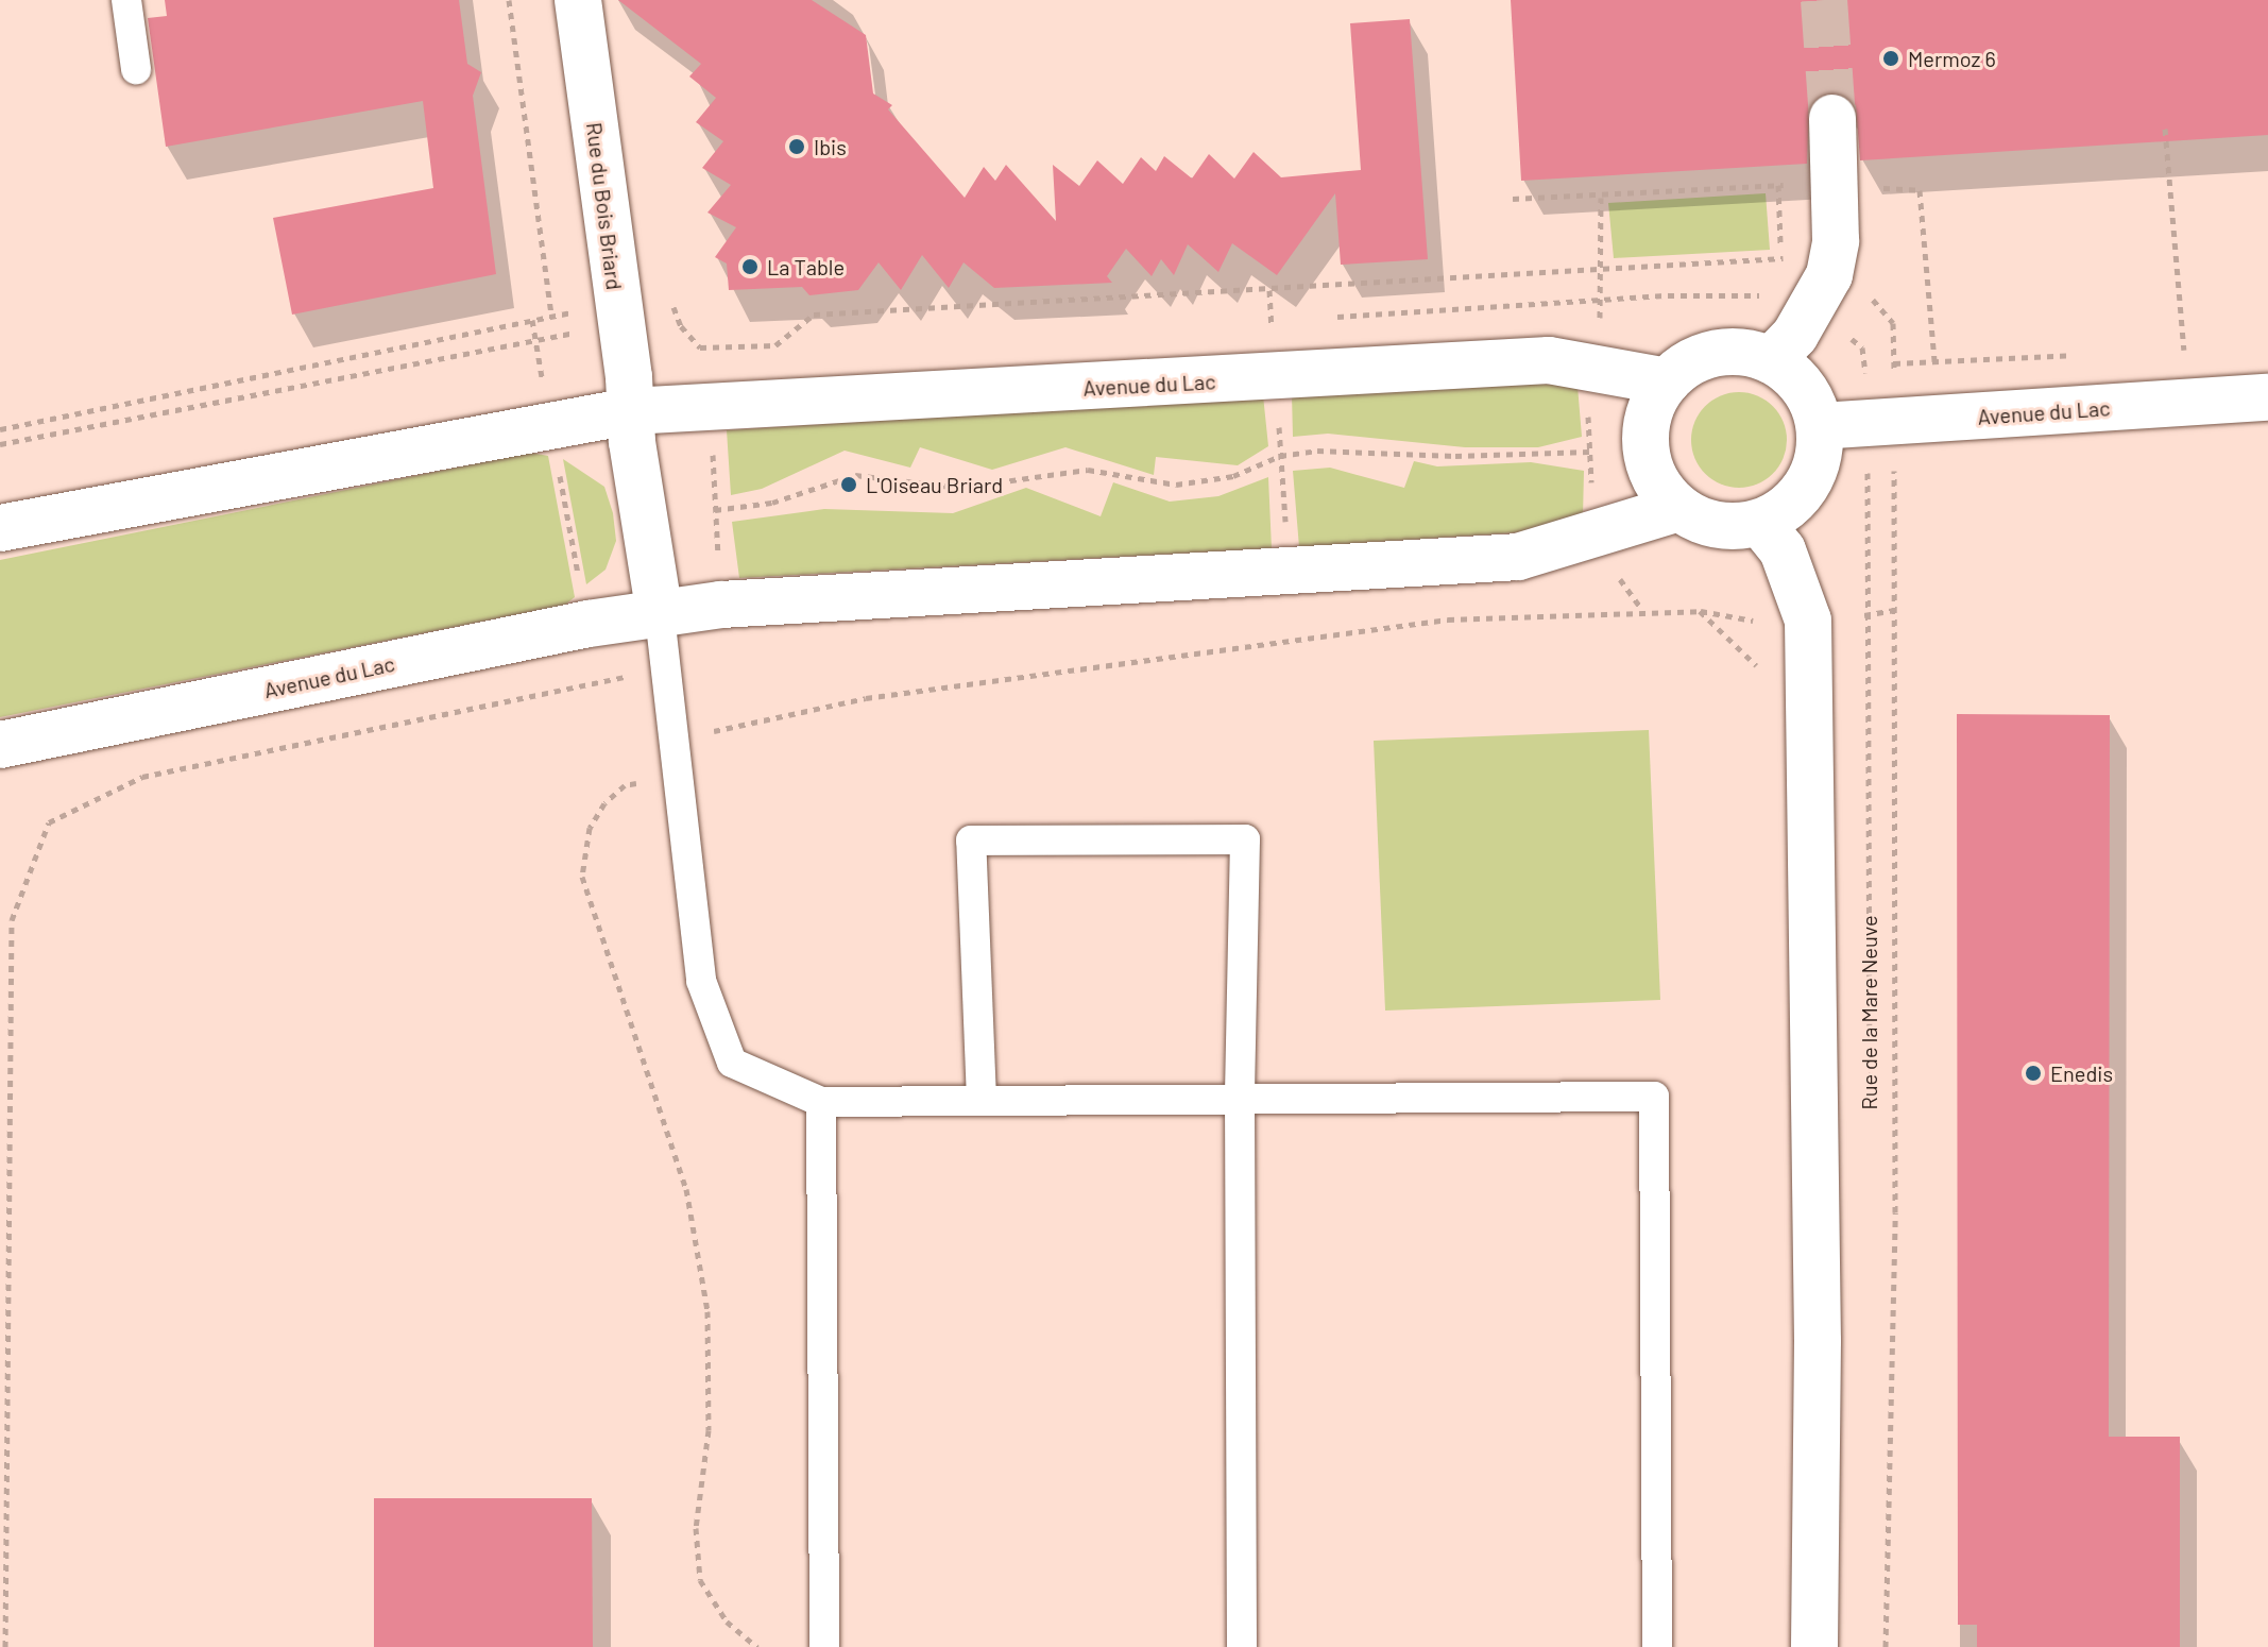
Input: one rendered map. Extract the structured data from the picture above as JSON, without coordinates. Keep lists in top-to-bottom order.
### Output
{
  "streets": {
    "street": ["Rue du Bois Briard", "Avenue du Lac"],
    "path": ["Rue de la Mare Neuve"]
  },
  "crossings": [
    ["Rue du Bois Briard", "Avenue du Lac"],
    ["Avenue du Lac", "Rue de la Mare Neuve"]
  ],
  "places": [
    "Mermoz 6",
    "Ibis",
    "La Table",
    "L'Oiseau Briard",
    "Enedis"
  ]
}
